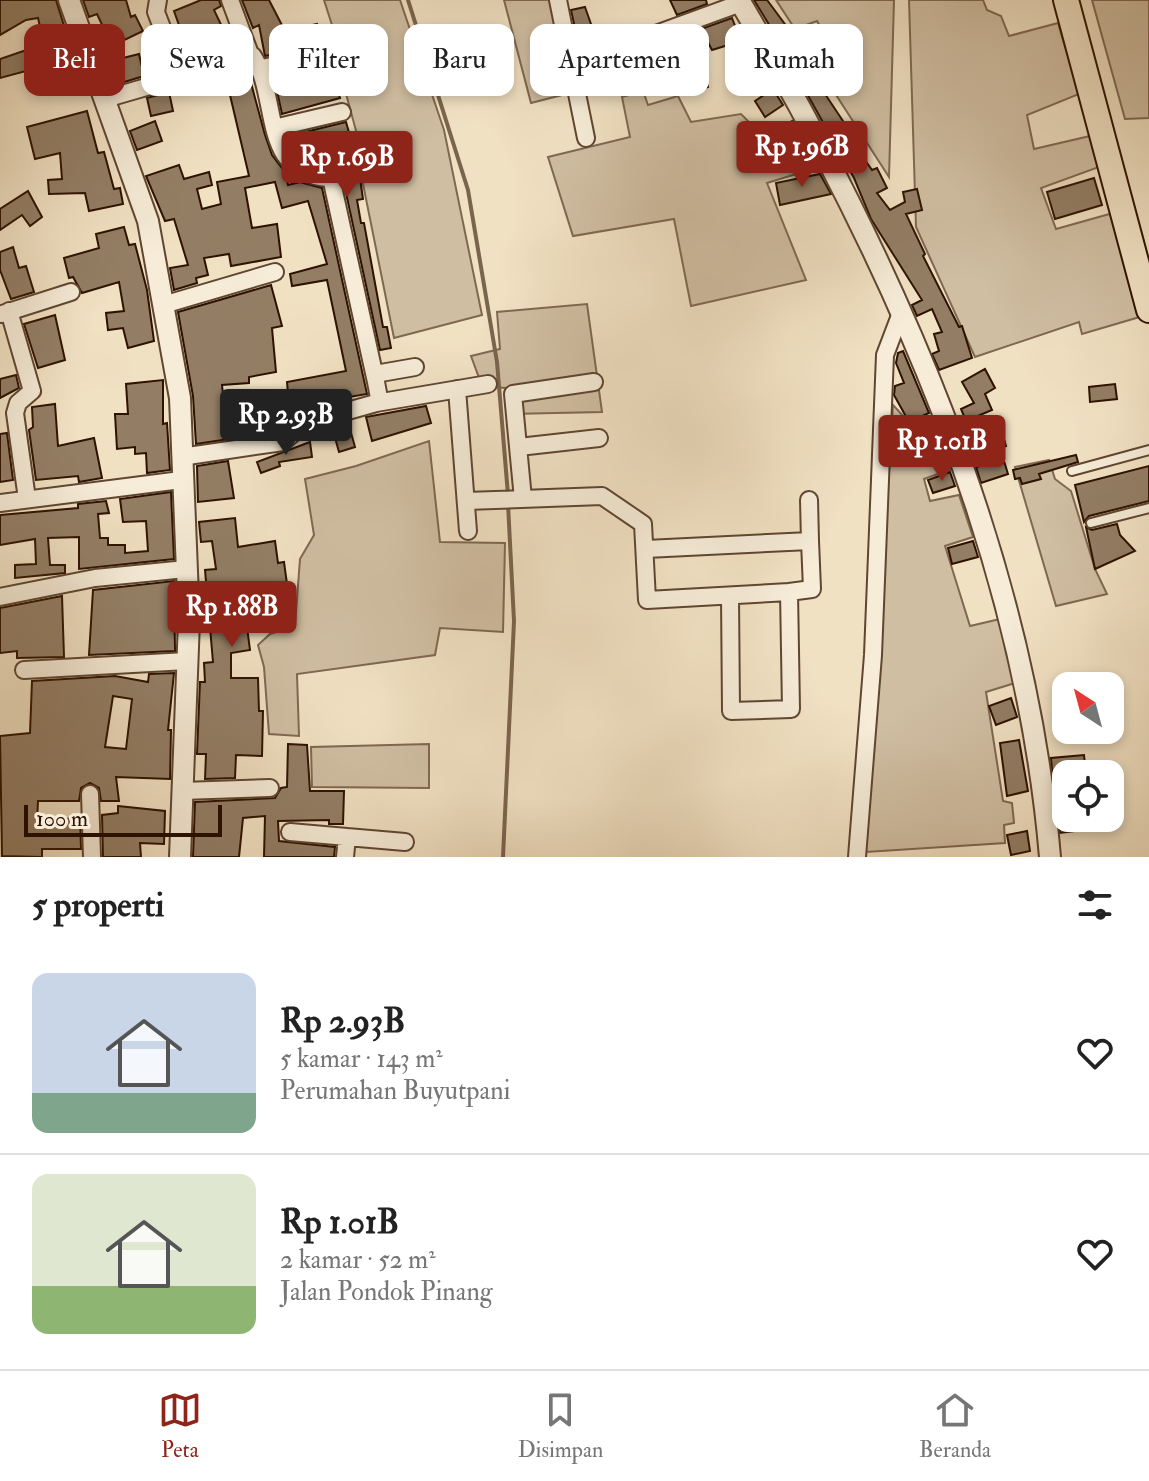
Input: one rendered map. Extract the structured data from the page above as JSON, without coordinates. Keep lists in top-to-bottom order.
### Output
{
  "scale_bar": "100 m",
  "north": "top left",
  "page": {
    "chip": [
      "Beli",
      "Sewa",
      "Filter",
      "Baru",
      "Apartemen",
      "Rumah"
    ],
    "price": [
      "Rp 1.96B",
      "Rp 1.69B",
      "Rp 2.93B",
      "Rp 1.01B",
      "Rp 1.88B"
    ],
    "scale": "100 m",
    "heading": "5 properti",
    "list": [
      {
        "name": "Rp 2.93B",
        "note": "5 kamar · 143 m² · Perumahan Buyutpani"
      },
      {
        "name": "Rp 1.01B",
        "note": "2 kamar · 52 m² · Jalan Pondok Pinang"
      }
    ],
    "tabs": ["Peta", "Disimpan", "Beranda"]
  }
}
